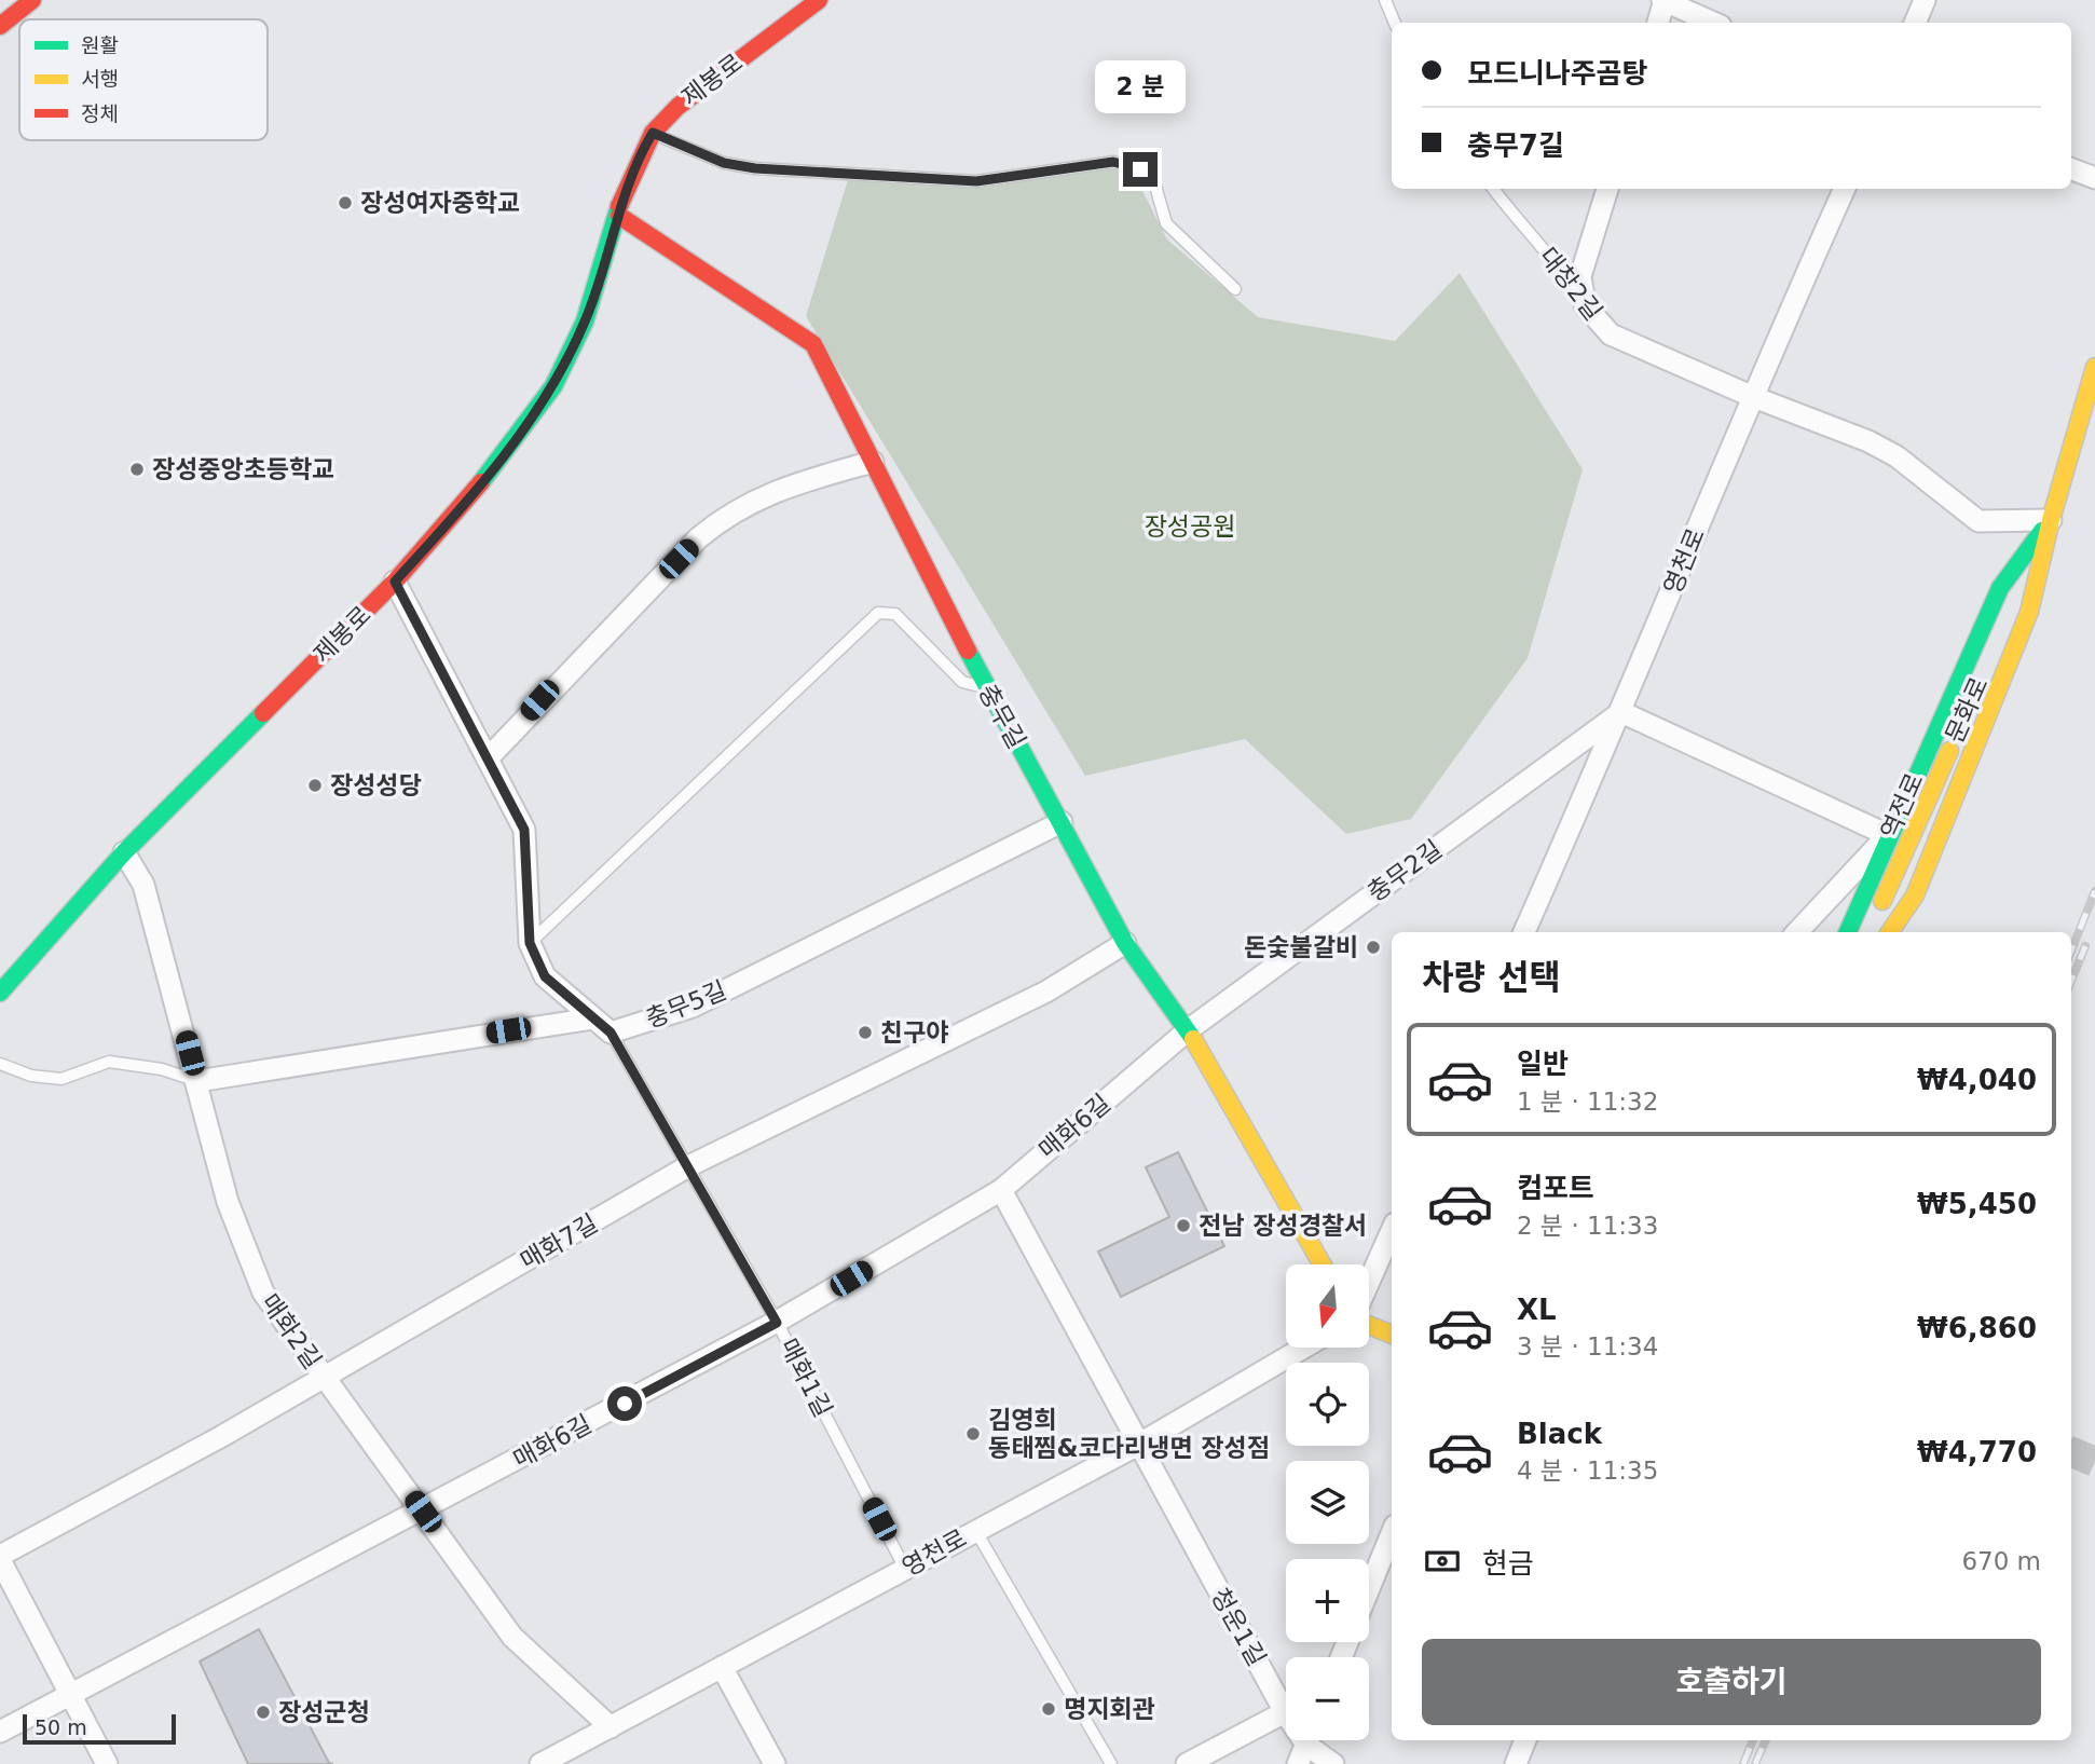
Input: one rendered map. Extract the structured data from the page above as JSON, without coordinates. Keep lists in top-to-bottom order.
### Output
{
  "streets": {
    "main road": [
      "제봉로",
      "문화로",
      "충무길",
      "역전로"
    ],
    "street": [
      "대창2길",
      "영천로",
      "충무2길",
      "충무5길",
      "매화6길",
      "매화7길",
      "매화2길",
      "청운1길"
    ],
    "lane": ["매화1길"]
  },
  "crossings": [
    ["제봉로", "충무길"],
    ["제봉로", "매화2길"],
    ["대창2길", "영천로"],
    ["대창2길", "역전로"],
    ["영천로", "충무2길"],
    ["영천로", "매화2길"],
    ["영천로", "매화1길"],
    ["영천로", "청운1길"],
    ["충무길", "충무2길"],
    ["충무길", "충무5길"],
    ["충무길", "매화6길"],
    ["충무길", "매화7길"],
    ["충무2길", "매화6길"],
    ["충무5길", "매화1길"],
    ["매화6길", "매화2길"],
    ["매화6길", "매화1길"],
    ["매화6길", "청운1길"],
    ["매화7길", "매화2길"],
    ["매화7길", "매화1길"]
  ],
  "parks": ["장성공원"],
  "places": [
    "장성여자중학교",
    "장성중앙초등학교",
    "장성성당",
    "돈숯불갈비",
    "친구야",
    "전남 장성경찰서",
    "김영희 동태찜&코다리냉면 장성점",
    "명지회관",
    "장성군청"
  ],
  "legend": ["원활", "서행", "정체"],
  "scale_bar": "50 m",
  "north": "bottom",
  "page": {
    "banner": ["모드니나주곰탕", "충무7길"],
    "bubble": "2 분",
    "heading": "차량 선택",
    "list": [
      {
        "name": "일반",
        "note": "1 분 · 11:32",
        "value": "₩4,040"
      },
      {
        "name": "컴포트",
        "note": "2 분 · 11:33",
        "value": "₩5,450"
      },
      {
        "name": "XL",
        "note": "3 분 · 11:34",
        "value": "₩6,860"
      },
      {
        "name": "Black",
        "note": "4 분 · 11:35",
        "value": "₩4,770"
      }
    ],
    "map_buttons": ["+", "−"],
    "pay": ["현금", "670 m"],
    "buttons": "호출하기",
    "scale": "50 m"
  }
}
